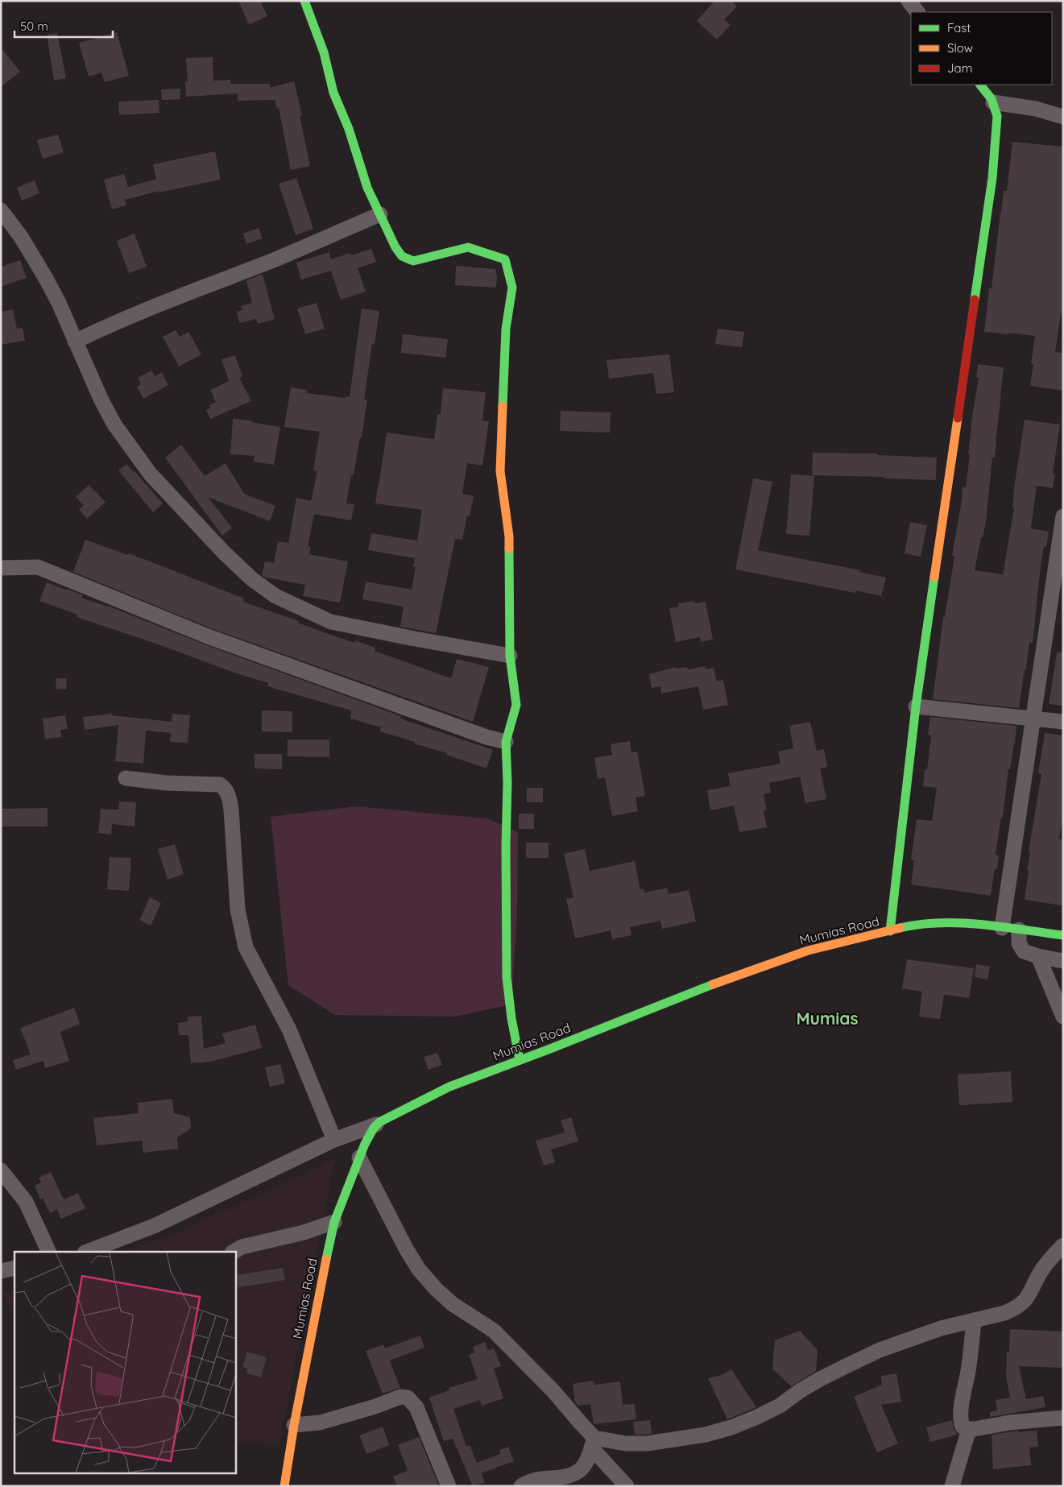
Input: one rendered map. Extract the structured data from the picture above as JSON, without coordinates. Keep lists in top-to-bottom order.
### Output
{
  "streets": {
    "street": ["Mumias Road"]
  },
  "districts": ["Mumias"],
  "legend": ["Fast", "Slow", "Jam"],
  "scale_bar": "50 m"
}
